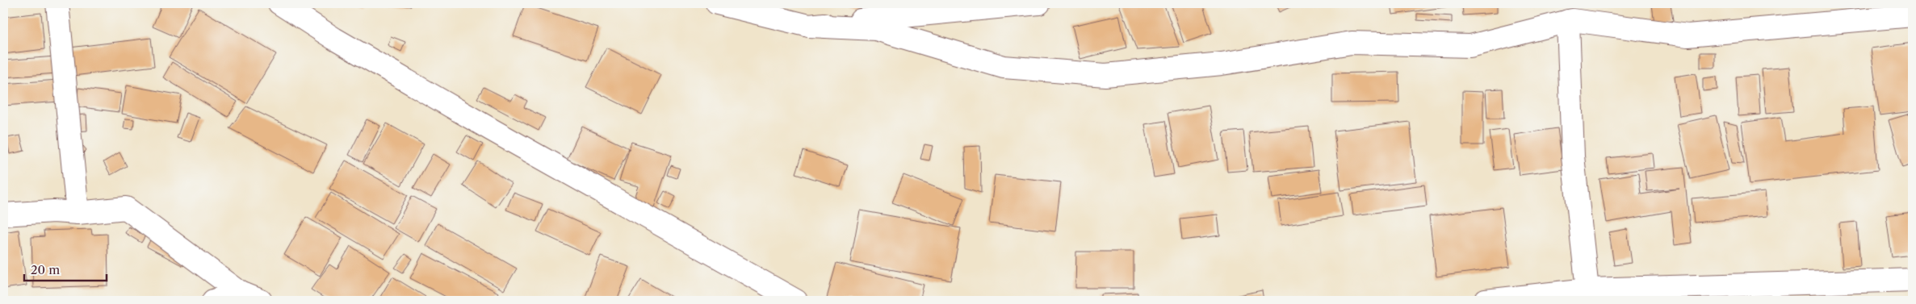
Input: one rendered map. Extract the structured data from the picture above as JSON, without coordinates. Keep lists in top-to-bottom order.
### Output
{
  "scale_bar": "20 m"
}
